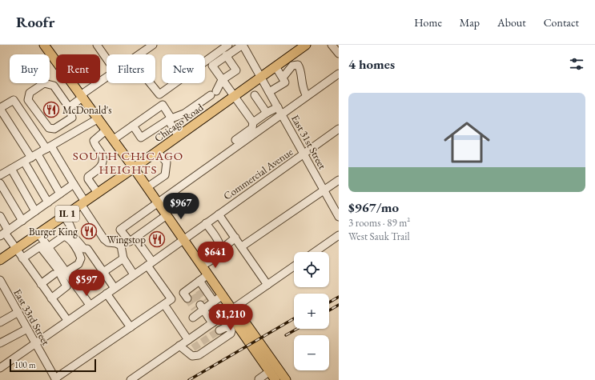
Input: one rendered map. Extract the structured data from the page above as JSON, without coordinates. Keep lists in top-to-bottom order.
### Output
{
  "streets": {
    "main road": ["Chicago Road", "IL 1"],
    "street": ["East 31st Street", "Commercial Avenue", "East 33rd Street"]
  },
  "crossings": [
    ["Chicago Road", "East 31st Street"],
    ["East 31st Street", "Commercial Avenue"],
    ["Commercial Avenue", "East 33rd Street"]
  ],
  "districts": ["SOUTH CHICAGO HEIGHTS"],
  "places": {
    "restaurant": ["McDonald's", "Burger King", "Wingstop"]
  },
  "scale_bar": "100 m",
  "page": {
    "header": "Roofr",
    "nav": [
      "Home",
      "Map",
      "About",
      "Contact"
    ],
    "heading": "4 homes",
    "chip": [
      "Buy",
      "Rent",
      "Filters",
      "New"
    ],
    "list": [
      {
        "name": "$967/mo",
        "note": "3 rooms · 89 m² · West Sauk Trail"
      }
    ],
    "price": [
      "$967",
      "$641",
      "$597",
      "$1,210"
    ],
    "map_buttons": ["+", "−"],
    "scale": "100 m"
  }
}
